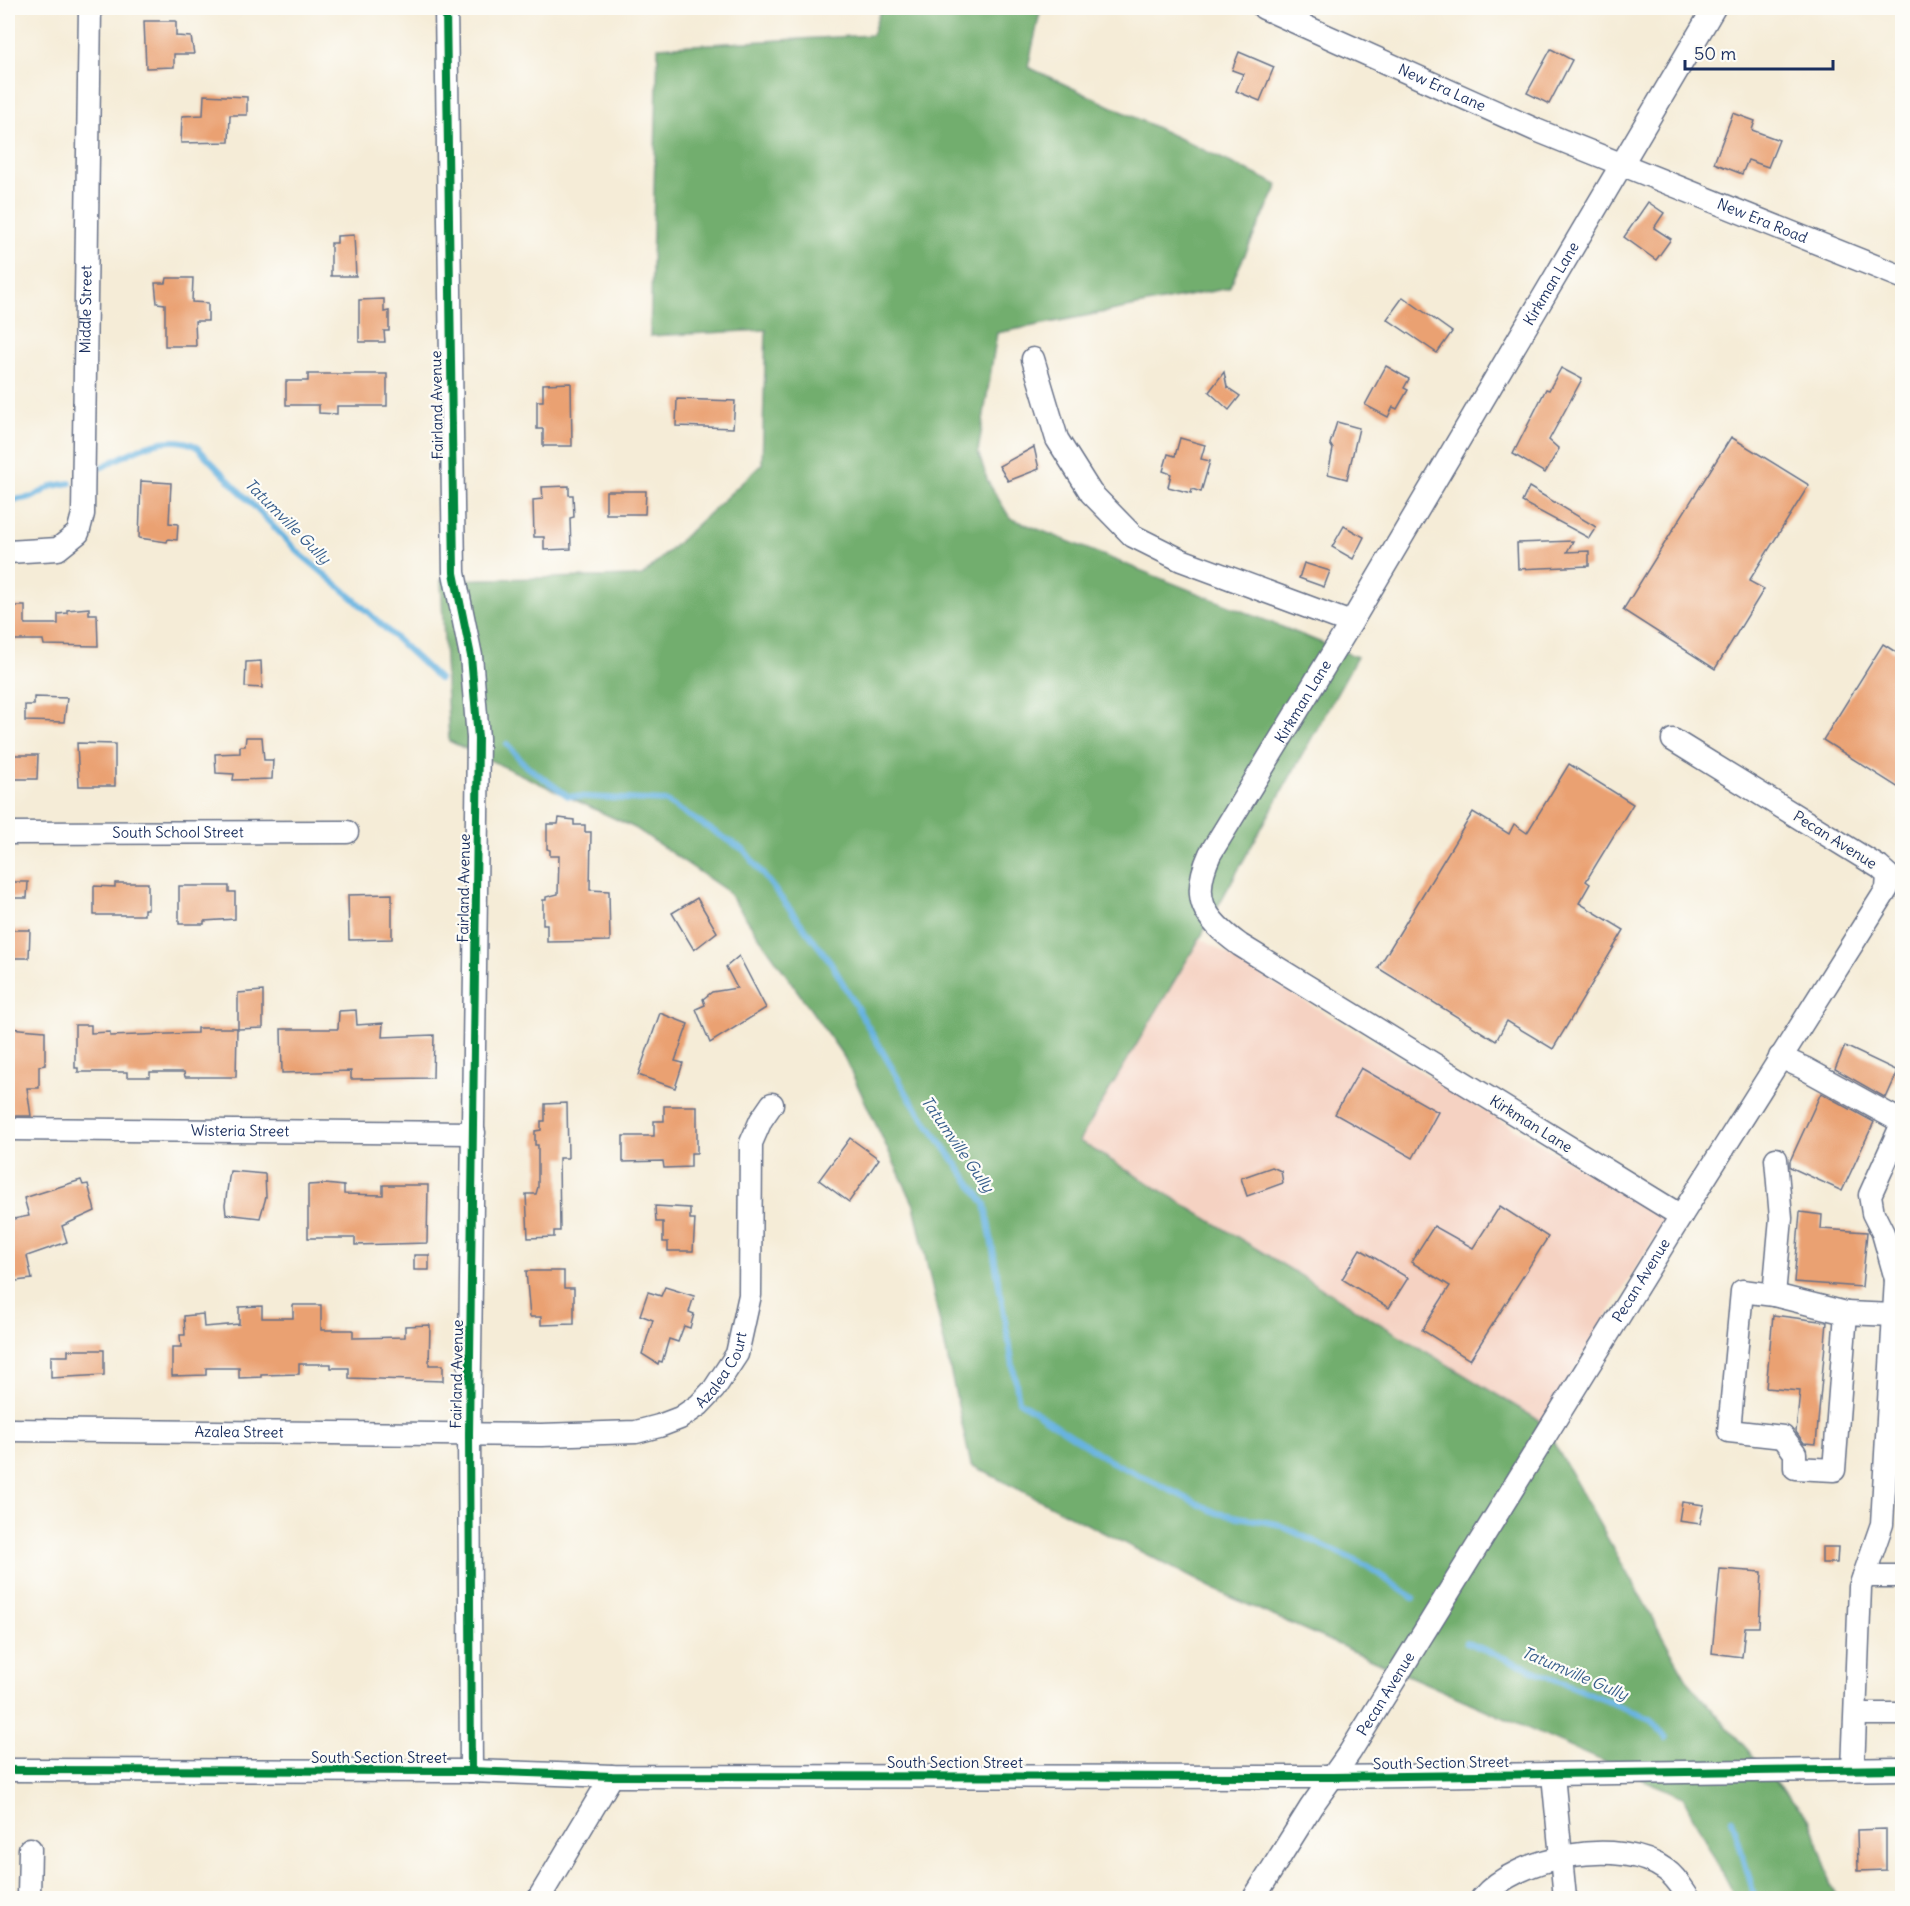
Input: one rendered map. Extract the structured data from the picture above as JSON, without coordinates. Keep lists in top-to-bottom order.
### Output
{
  "streets": {
    "street": [
      "New Era Lane",
      "New Era Road",
      "Kirkman Lane",
      "Middle Street",
      "Fairland Avenue",
      "South School Street",
      "Pecan Avenue",
      "Wisteria Street",
      "Azalea Court",
      "Azalea Street",
      "South Section Street"
    ]
  },
  "crossings": [
    ["New Era Lane", "New Era Road"],
    ["New Era Lane", "Kirkman Lane"],
    ["New Era Road", "Kirkman Lane"],
    ["Kirkman Lane", "Pecan Avenue"],
    ["Fairland Avenue", "Wisteria Street"],
    ["Fairland Avenue", "Azalea Court"],
    ["Fairland Avenue", "Azalea Street"],
    ["Fairland Avenue", "South Section Street"],
    ["Pecan Avenue", "South Section Street"],
    ["Azalea Court", "Azalea Street"]
  ],
  "water": ["Tatumville Gully"],
  "scale_bar": "50 m"
}
